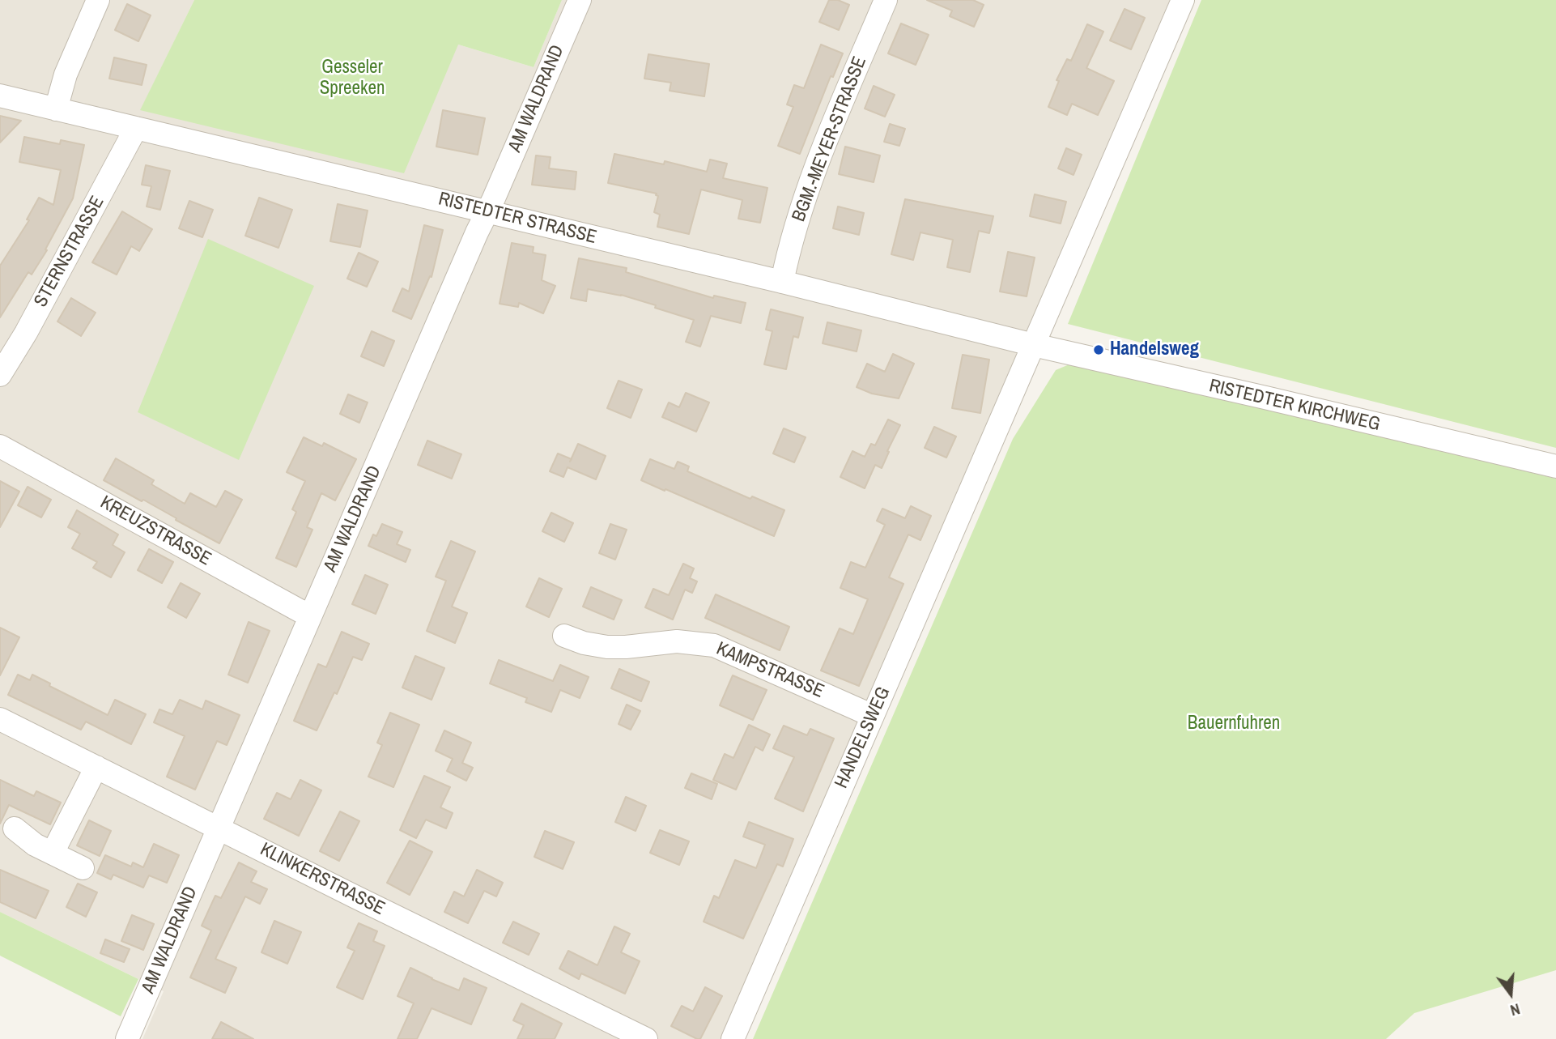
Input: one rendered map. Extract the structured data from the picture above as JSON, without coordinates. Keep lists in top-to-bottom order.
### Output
{
  "streets": {
    "street": [
      "AM WALDRAND",
      "BGM.-MEYER-STRASSE",
      "RISTEDTER STRASSE",
      "STERNSTRASSE",
      "RISTEDTER KIRCHWEG",
      "KREUZSTRASSE",
      "KAMPSTRASSE",
      "HANDELSWEG",
      "KLINKERSTRASSE"
    ]
  },
  "crossings": [
    ["AM WALDRAND", "RISTEDTER STRASSE"],
    ["AM WALDRAND", "KREUZSTRASSE"],
    ["AM WALDRAND", "KLINKERSTRASSE"],
    ["BGM.-MEYER-STRASSE", "RISTEDTER STRASSE"],
    ["RISTEDTER STRASSE", "STERNSTRASSE"],
    ["RISTEDTER STRASSE", "RISTEDTER KIRCHWEG"],
    ["RISTEDTER STRASSE", "HANDELSWEG"],
    ["RISTEDTER KIRCHWEG", "HANDELSWEG"],
    ["KAMPSTRASSE", "HANDELSWEG"]
  ],
  "parks": ["Gesseler Spreeken", "Bauernfuhren"],
  "places": ["Handelsweg"],
  "north": "bottom"
}
